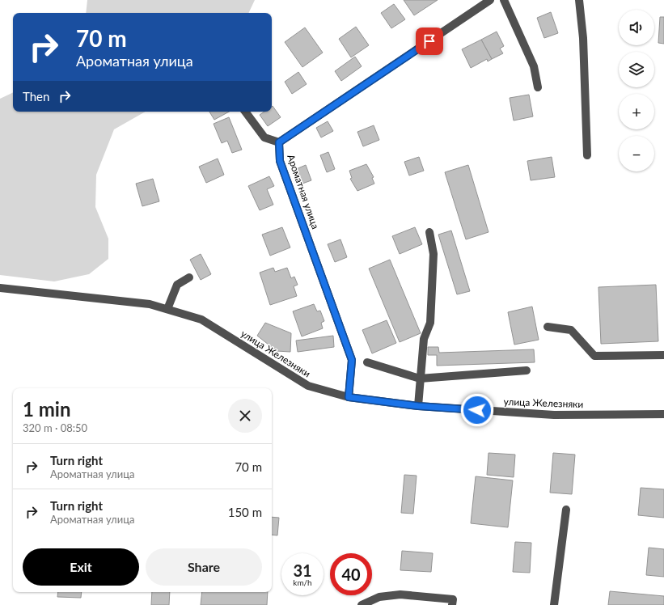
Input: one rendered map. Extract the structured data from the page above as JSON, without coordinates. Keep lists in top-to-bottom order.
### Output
{
  "streets": {
    "street": ["Ароматная улица", "улица Железняки"]
  },
  "crossings": [
    ["Ароматная улица", "улица Железняки"]
  ],
  "page": {
    "map_buttons": ["+", "−"],
    "turn": ["70 m", "Ароматная улица"],
    "then": "Then",
    "heading": ["1 min", "320 m · 08:50"],
    "list": [
      {
        "name": "Turn right",
        "note": "Ароматная улица",
        "value": "70 m"
      },
      {
        "name": "Turn right",
        "note": "Ароматная улица",
        "value": "150 m"
      }
    ],
    "buttons": ["Exit", "Share"],
    "speed": "31 km/h",
    "limit": "40"
  }
}
